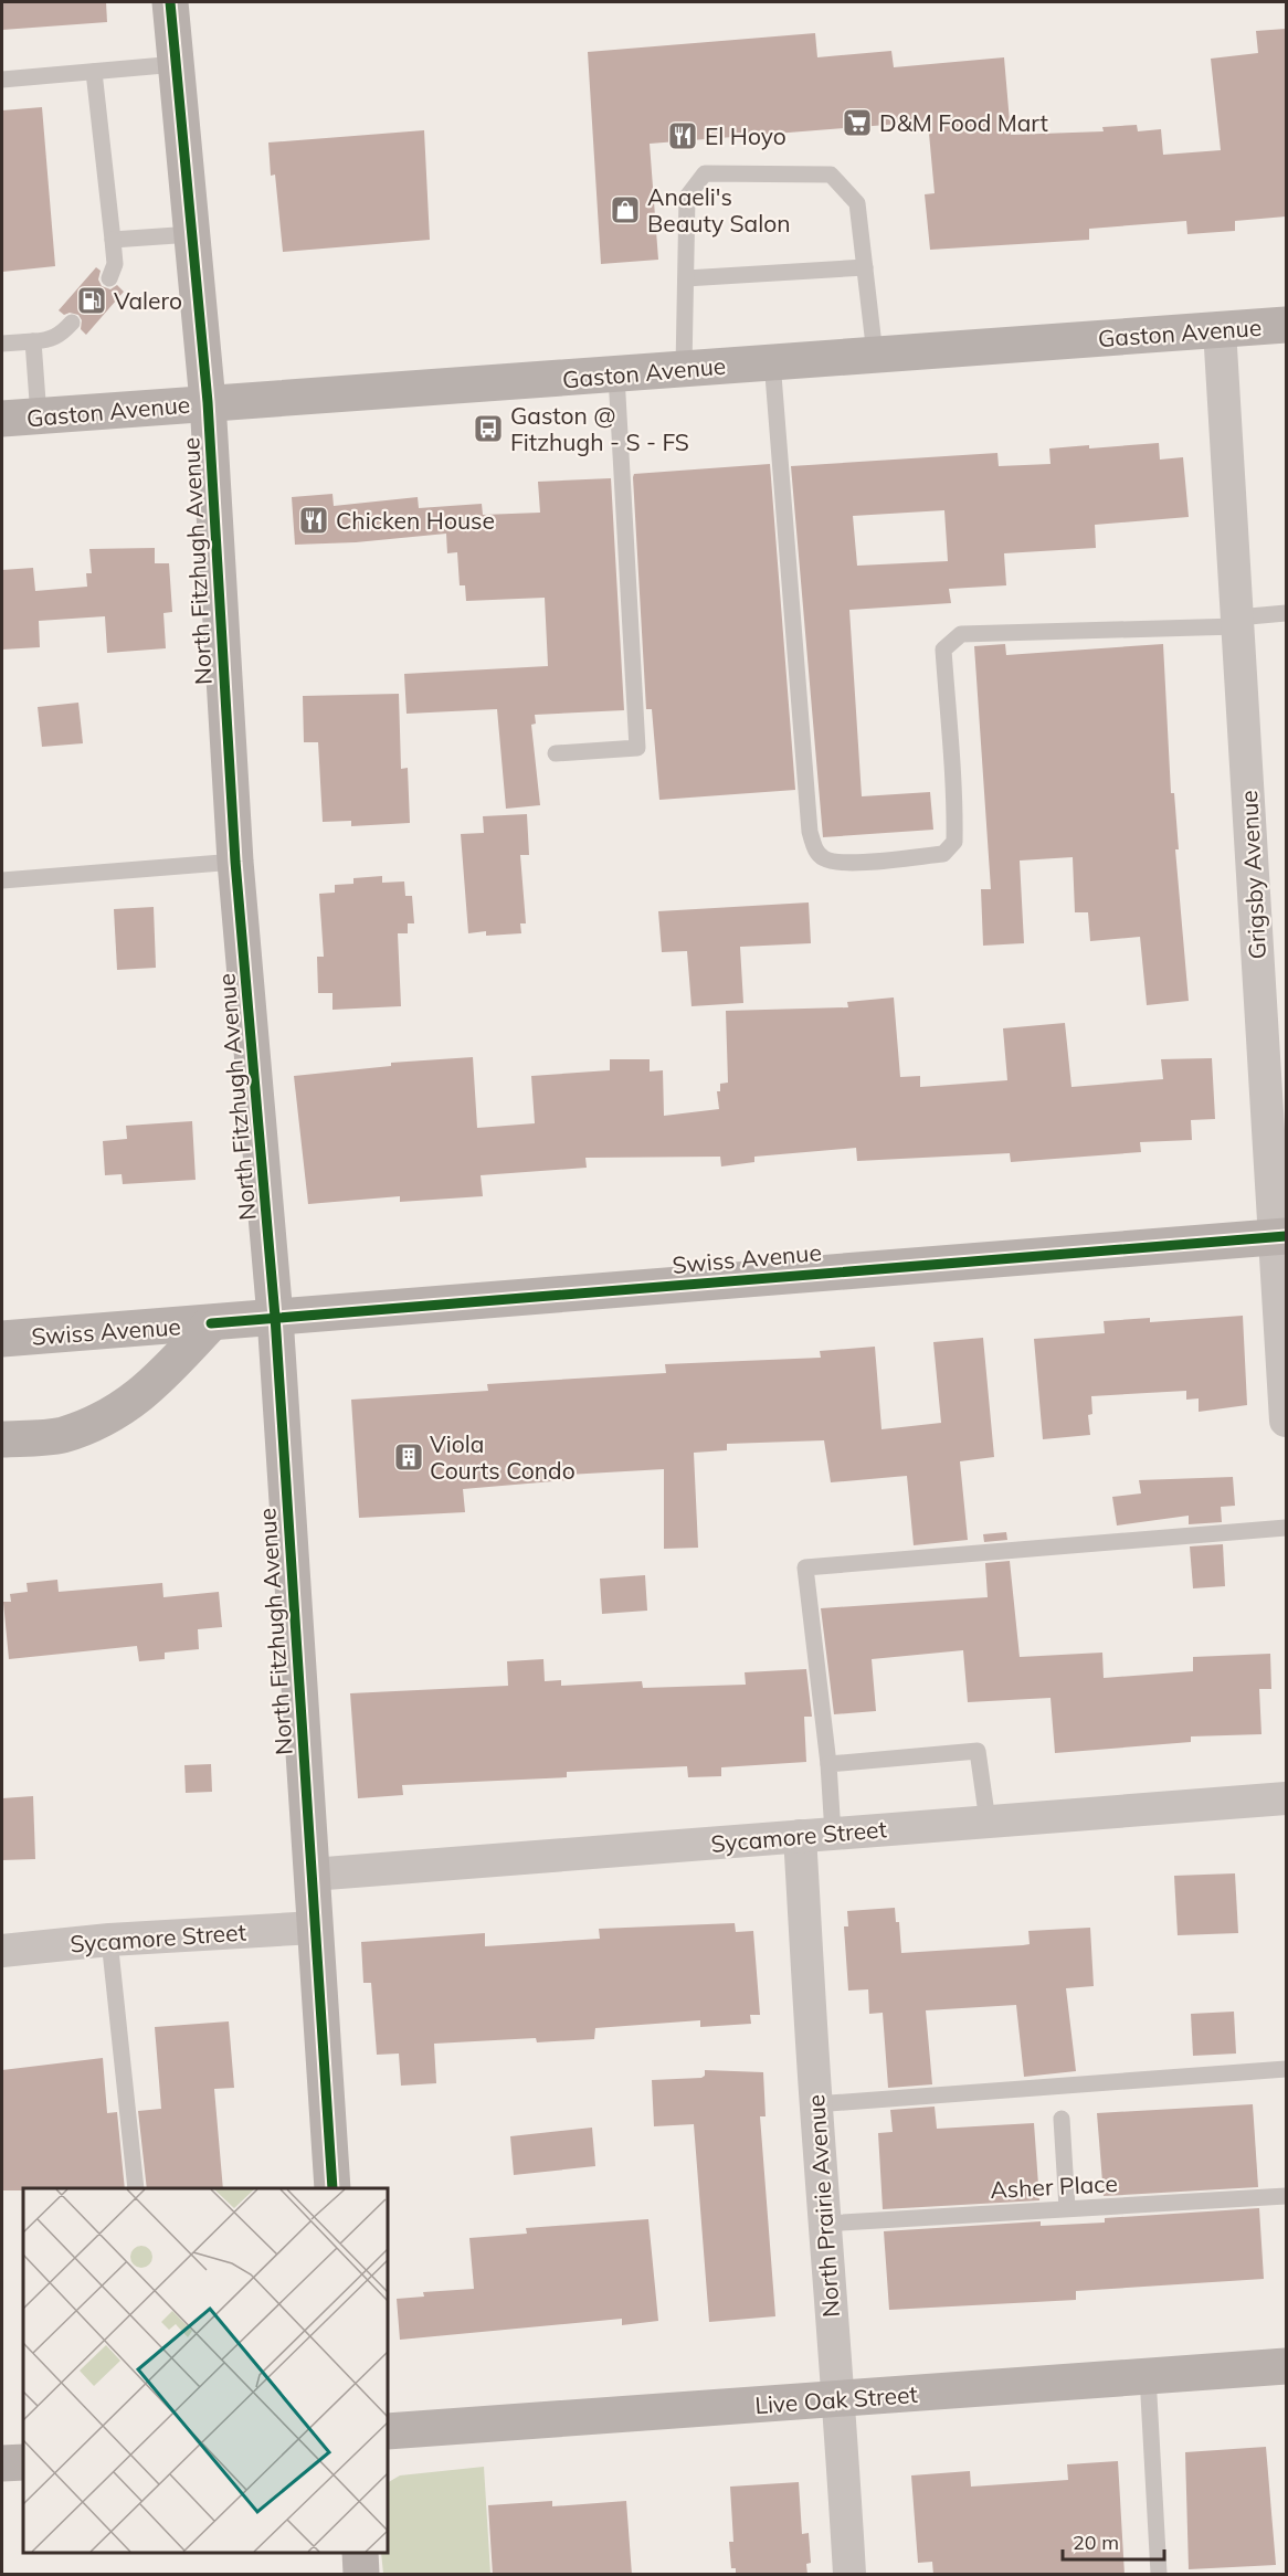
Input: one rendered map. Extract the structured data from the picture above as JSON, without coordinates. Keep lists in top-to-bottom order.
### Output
{
  "streets": {
    "street": [
      "Gaston Avenue",
      "North Fitzhugh Avenue",
      "Grigsby Avenue",
      "Swiss Avenue",
      "Sycamore Street",
      "North Prairie Avenue",
      "Live Oak Street"
    ],
    "lane": ["Asher Place"]
  },
  "crossings": [
    ["Gaston Avenue", "North Fitzhugh Avenue"],
    ["Gaston Avenue", "Grigsby Avenue"],
    ["North Fitzhugh Avenue", "Swiss Avenue"],
    ["North Fitzhugh Avenue", "Sycamore Street"],
    ["Grigsby Avenue", "Swiss Avenue"],
    ["Sycamore Street", "North Prairie Avenue"],
    ["Asher Place", "North Prairie Avenue"],
    ["North Prairie Avenue", "Live Oak Street"]
  ],
  "places": {
    "supermarket": ["D&M Food Mart"],
    "restaurant": ["El Hoyo", "Chicken House"],
    "shop": ["Anaeli's Beauty Salon"],
    "fuel station": ["Valero"],
    "bus stop": ["Gaston @ Fitzhugh - S - FS"],
    "building": ["Viola Courts Condo"]
  },
  "scale_bar": "20 m"
}
